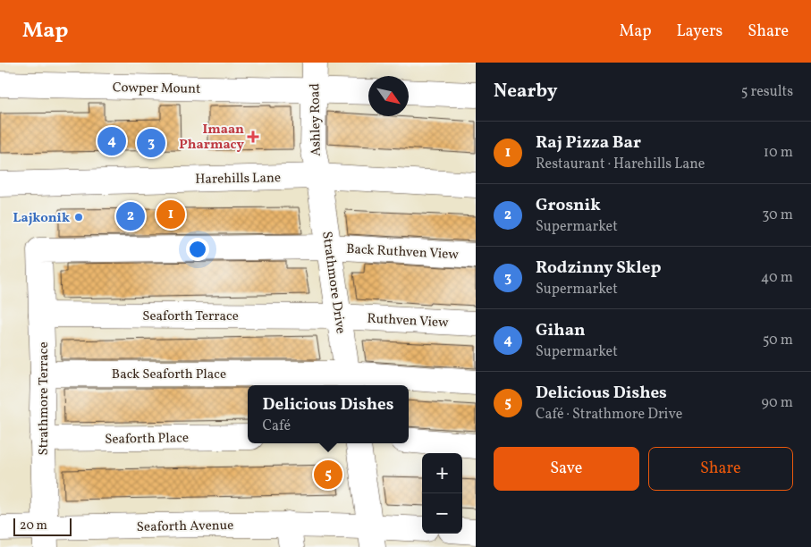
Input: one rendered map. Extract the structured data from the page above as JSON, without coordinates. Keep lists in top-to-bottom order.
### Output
{
  "streets": {
    "street": [
      "Cowper Mount",
      "Ashley Road",
      "Harehills Lane",
      "Back Ruthven View",
      "Strathmore Drive",
      "Seaforth Terrace",
      "Ruthven View",
      "Back Seaforth Place",
      "Strathmore Terrace",
      "Seaforth Place",
      "Seaforth Avenue"
    ]
  },
  "crossings": [
    ["Cowper Mount", "Ashley Road"],
    ["Ashley Road", "Harehills Lane"],
    ["Ashley Road", "Strathmore Drive"],
    ["Harehills Lane", "Strathmore Drive"],
    ["Back Ruthven View", "Strathmore Drive"],
    ["Back Ruthven View", "Strathmore Terrace"],
    ["Strathmore Drive", "Seaforth Terrace"],
    ["Strathmore Drive", "Ruthven View"],
    ["Strathmore Drive", "Back Seaforth Place"],
    ["Seaforth Terrace", "Ruthven View"],
    ["Seaforth Terrace", "Strathmore Terrace"],
    ["Back Seaforth Place", "Strathmore Terrace"],
    ["Strathmore Terrace", "Seaforth Place"],
    ["Strathmore Terrace", "Seaforth Avenue"]
  ],
  "places": {
    "health": ["Imaan Pharmacy"],
    "other": ["Lajkonik"]
  },
  "scale_bar": "20 m",
  "north": "bottom right",
  "page": {
    "header": "Map",
    "nav": ["Map", "Layers", "Share"],
    "heading": ["Nearby", "5 results"],
    "list": [
      {
        "mark": "1",
        "name": "Raj Pizza Bar",
        "note": "Restaurant · Harehills Lane",
        "value": "10 m"
      },
      {
        "mark": "2",
        "name": "Grosnik",
        "note": "Supermarket",
        "value": "30 m"
      },
      {
        "mark": "3",
        "name": "Rodzinny Sklep",
        "note": "Supermarket",
        "value": "40 m"
      },
      {
        "mark": "4",
        "name": "Gihan",
        "note": "Supermarket",
        "value": "50 m"
      },
      {
        "mark": "5",
        "name": "Delicious Dishes",
        "note": "Café · Strathmore Drive",
        "value": "90 m"
      }
    ],
    "pins": [
      "4",
      "3",
      "1",
      "2",
      "5"
    ],
    "popup": ["Delicious Dishes", "Café"],
    "buttons": ["Save", "Share"],
    "map_buttons": ["+", "−"],
    "scale": "20 m"
  }
}
